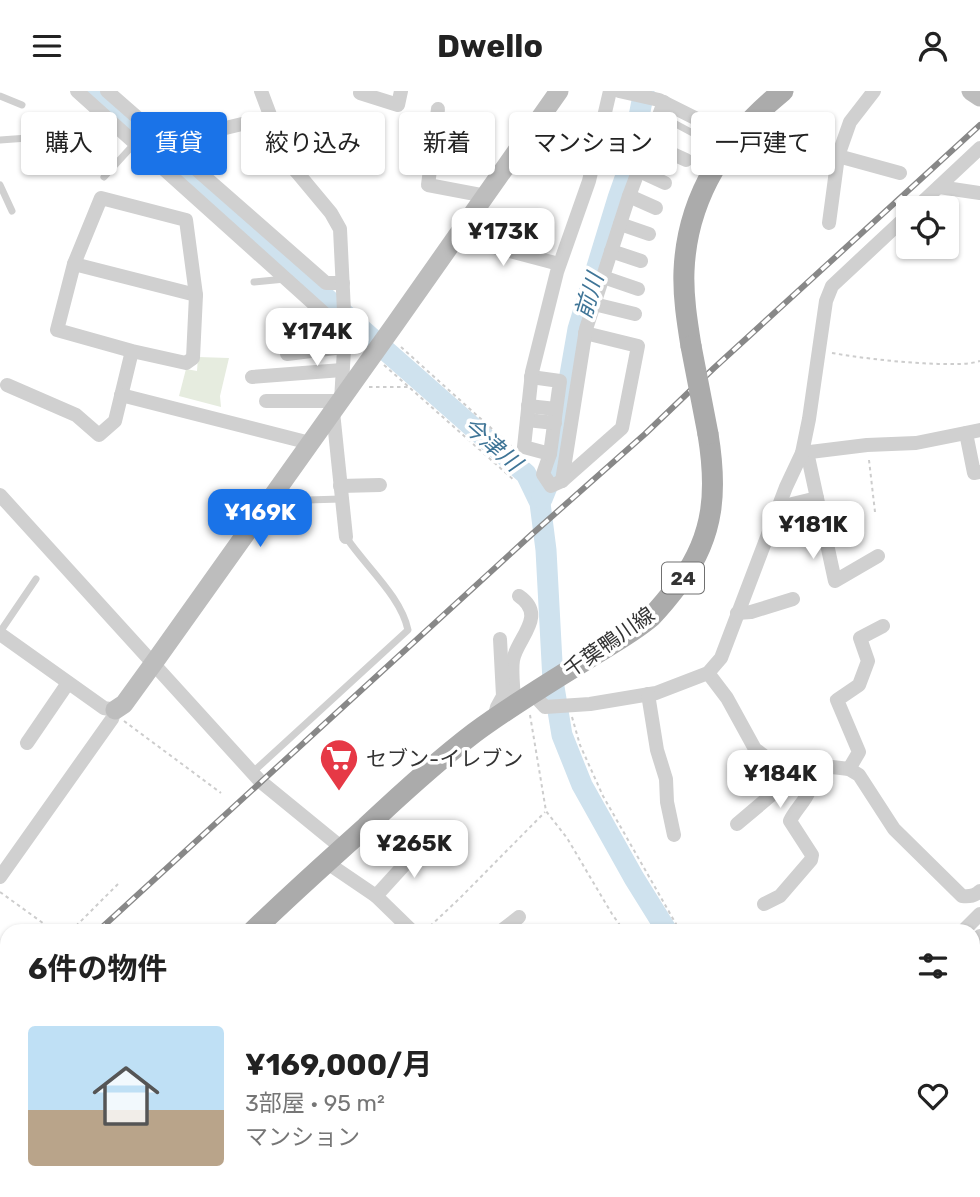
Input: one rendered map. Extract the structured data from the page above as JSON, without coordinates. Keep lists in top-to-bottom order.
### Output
{
  "streets": {
    "main road": ["24", "千葉鴨川線"]
  },
  "water": ["前川", "今津川"],
  "places": {
    "supermarket": ["セブン-イレブン"]
  },
  "page": {
    "header": "Dwello",
    "chip": [
      "購入",
      "賃貸",
      "絞り込み",
      "新着",
      "マンション",
      "一戸建て"
    ],
    "price": [
      "¥173K",
      "¥174K",
      "¥169K",
      "¥181K",
      "¥184K",
      "¥265K"
    ],
    "heading": "6件の物件",
    "list": [
      {
        "name": "¥169,000/月",
        "note": "3部屋 · 95 m² · マンション"
      }
    ]
  }
}
